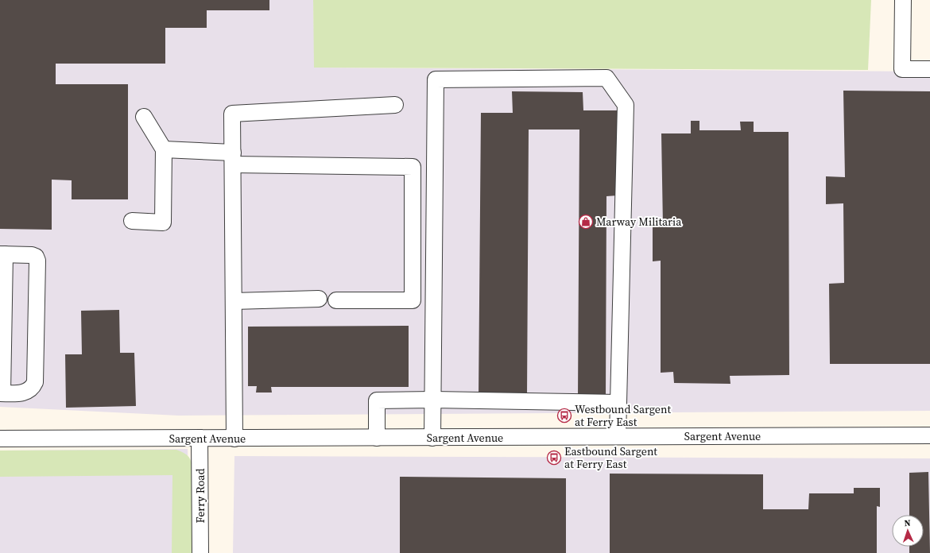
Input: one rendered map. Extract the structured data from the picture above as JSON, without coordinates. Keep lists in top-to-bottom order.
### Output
{
  "streets": {
    "street": ["Sargent Avenue", "Ferry Road"]
  },
  "crossings": [
    ["Sargent Avenue", "Ferry Road"]
  ],
  "places": {
    "shop": ["Marway Militaria"],
    "bus stop": ["Westbound Sargent at Ferry East", "Eastbound Sargent at Ferry East"]
  },
  "north": "top"
}
